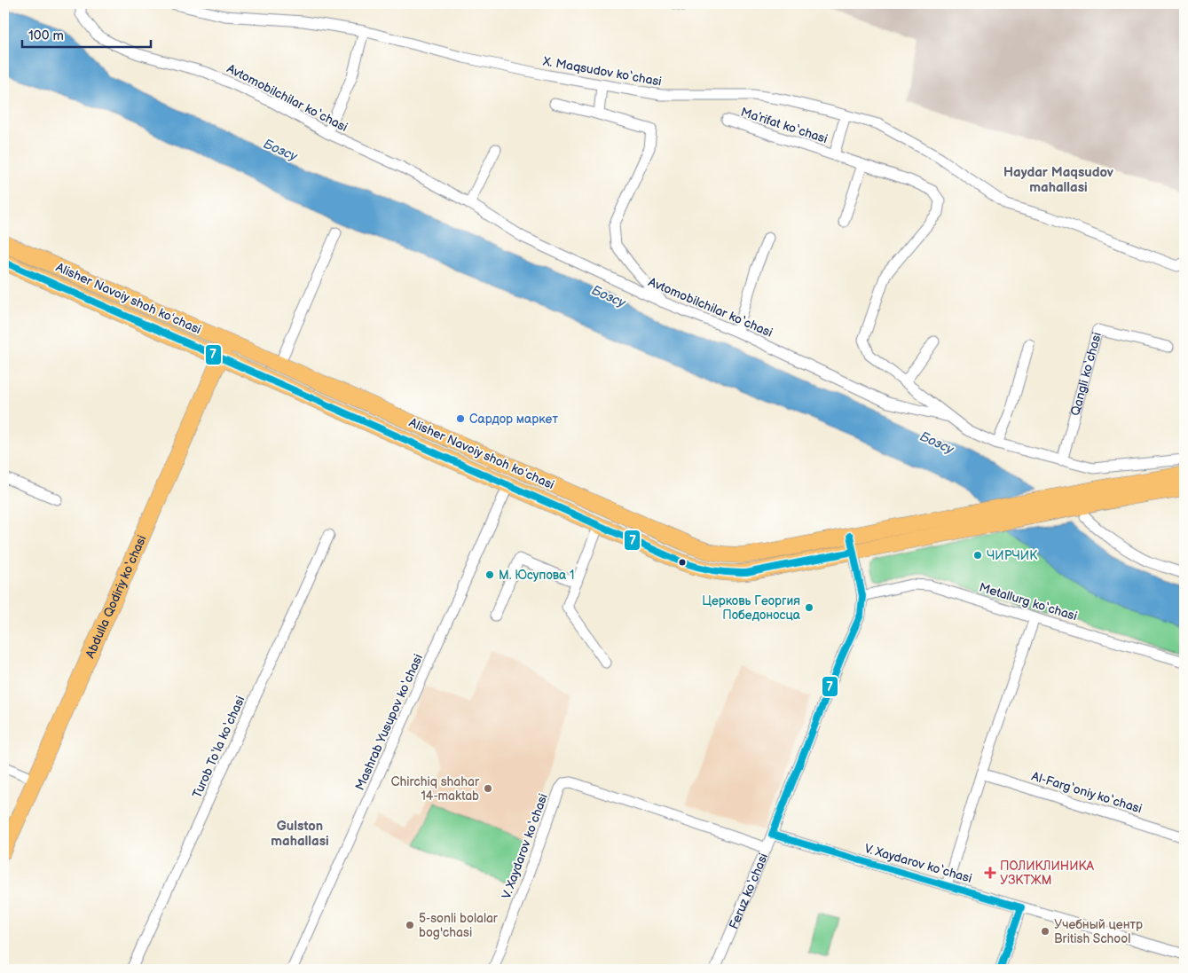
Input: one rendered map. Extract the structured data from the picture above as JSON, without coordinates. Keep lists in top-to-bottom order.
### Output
{
  "streets": {
    "main road": ["Alisher Navoiy shoh koʻchasi", "Abdulla Qodiriy ko‘chasi", "Feruz ko‘chasi"],
    "street": [
      "X. Maqsudov ko‘chasi",
      "Avtomobilchilar ko‘chasi",
      "Maʼrifat ko‘chasi",
      "Qangli ko‘chasi",
      "Metallurg ko‘chasi",
      "Mashrab Yusupov ko‘chasi",
      "Turob To‘la ko‘chasi",
      "Al-Farg‘oniy ko‘chasi",
      "V. Xaydarov ko‘chasi"
    ]
  },
  "crossings": [
    ["X. Maqsudov ko‘chasi", "Maʼrifat ko‘chasi"],
    ["Avtomobilchilar ko‘chasi", "Maʼrifat ko‘chasi"],
    ["Alisher Navoiy shoh koʻchasi", "Abdulla Qodiriy ko‘chasi"],
    ["Alisher Navoiy shoh koʻchasi", "Mashrab Yusupov ko‘chasi"],
    ["Alisher Navoiy shoh koʻchasi", "Feruz ko‘chasi"],
    ["Metallurg ko‘chasi", "Feruz ko‘chasi"],
    ["V. Xaydarov ko‘chasi", "Feruz ko‘chasi"]
  ],
  "districts": ["Haydar Maqsudov mahallasi", "Gulston mahallasi"],
  "water": ["Бозсу"],
  "places": {
    "other": [
      "Сардор маркет",
      "ЧИРЧИК",
      "М. Юсупова 1",
      "Церковь Георгия Победоносца",
      "Chirchiq shahar 14-maktab",
      "5-sonli bolalar bog'chasi",
      "Учебный центр British School"
    ],
    "health": ["ПОЛИКЛИНИКА УЗКТЖМ"]
  },
  "lines": ["transit line 7"],
  "scale_bar": "100 m"
}
